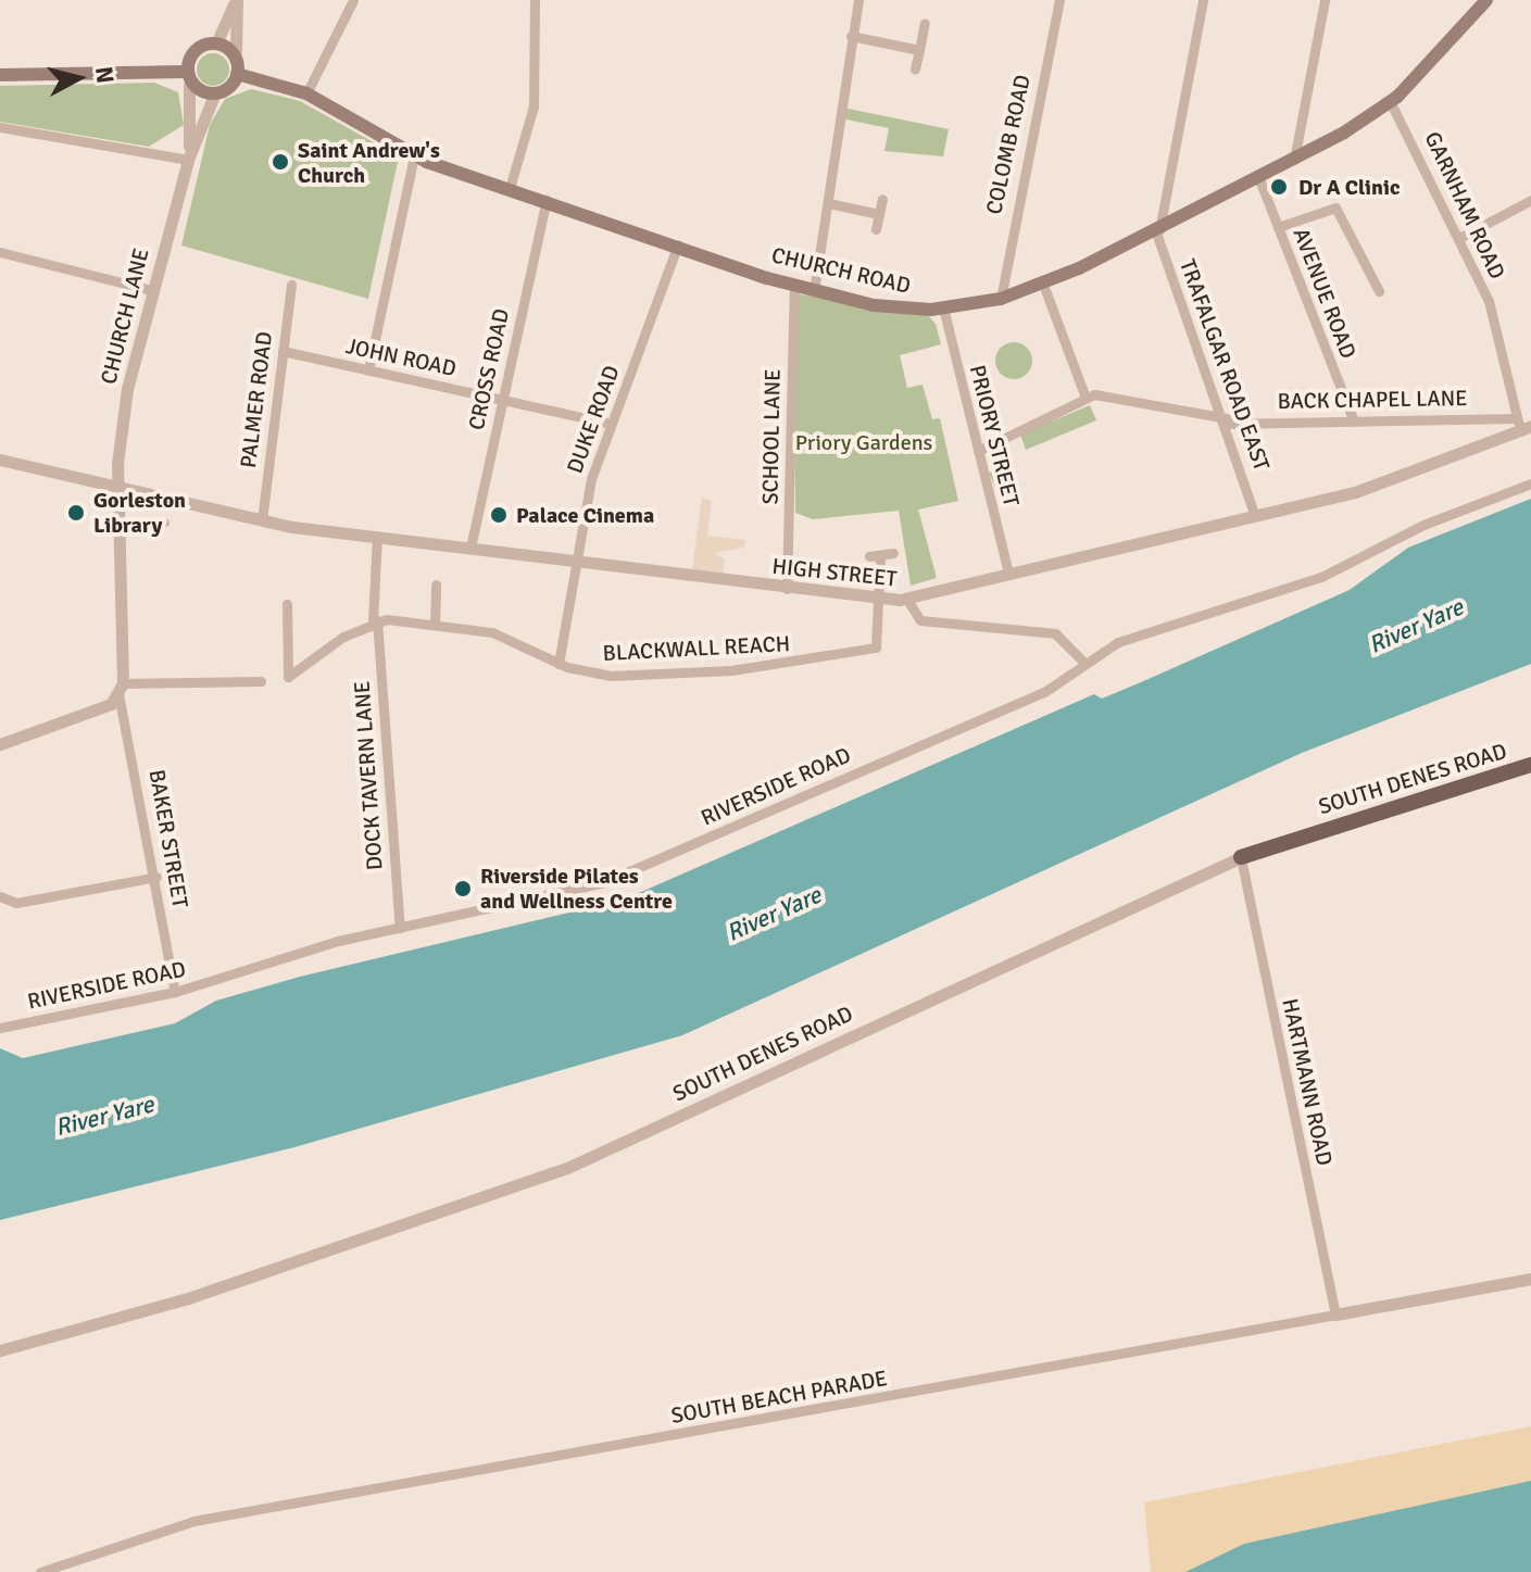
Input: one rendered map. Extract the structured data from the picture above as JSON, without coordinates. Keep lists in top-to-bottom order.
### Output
{
  "streets": {
    "main road": ["CHURCH ROAD", "CHURCH LANE", "SOUTH DENES ROAD"],
    "street": [
      "COLOMB ROAD",
      "GARNHAM ROAD",
      "AVENUE ROAD",
      "JOHN ROAD",
      "TRAFALGAR ROAD EAST",
      "CROSS ROAD",
      "PALMER ROAD",
      "BACK CHAPEL LANE",
      "DUKE ROAD",
      "PRIORY STREET",
      "SCHOOL LANE",
      "HIGH STREET",
      "BLACKWALL REACH",
      "DOCK TAVERN LANE",
      "RIVERSIDE ROAD",
      "BAKER STREET",
      "HARTMANN ROAD",
      "SOUTH BEACH PARADE"
    ]
  },
  "crossings": [
    ["COLOMB ROAD", "CHURCH ROAD"],
    ["GARNHAM ROAD", "CHURCH ROAD"],
    ["GARNHAM ROAD", "BACK CHAPEL LANE"],
    ["GARNHAM ROAD", "HIGH STREET"],
    ["CHURCH ROAD", "AVENUE ROAD"],
    ["CHURCH ROAD", "CHURCH LANE"],
    ["CHURCH ROAD", "TRAFALGAR ROAD EAST"],
    ["CHURCH ROAD", "CROSS ROAD"],
    ["CHURCH ROAD", "DUKE ROAD"],
    ["CHURCH ROAD", "PRIORY STREET"],
    ["CHURCH ROAD", "SCHOOL LANE"],
    ["AVENUE ROAD", "BACK CHAPEL LANE"],
    ["CHURCH LANE", "HIGH STREET"],
    ["CHURCH LANE", "BAKER STREET"],
    ["JOHN ROAD", "CROSS ROAD"],
    ["JOHN ROAD", "PALMER ROAD"],
    ["JOHN ROAD", "DUKE ROAD"],
    ["TRAFALGAR ROAD EAST", "BACK CHAPEL LANE"],
    ["TRAFALGAR ROAD EAST", "HIGH STREET"],
    ["CROSS ROAD", "HIGH STREET"],
    ["PALMER ROAD", "HIGH STREET"],
    ["BACK CHAPEL LANE", "HIGH STREET"],
    ["DUKE ROAD", "HIGH STREET"],
    ["DUKE ROAD", "BLACKWALL REACH"],
    ["PRIORY STREET", "HIGH STREET"],
    ["SCHOOL LANE", "HIGH STREET"],
    ["HIGH STREET", "BLACKWALL REACH"],
    ["HIGH STREET", "DOCK TAVERN LANE"],
    ["HIGH STREET", "BAKER STREET"],
    ["BLACKWALL REACH", "DOCK TAVERN LANE"],
    ["DOCK TAVERN LANE", "RIVERSIDE ROAD"],
    ["SOUTH DENES ROAD", "HARTMANN ROAD"],
    ["RIVERSIDE ROAD", "BAKER STREET"],
    ["HARTMANN ROAD", "SOUTH BEACH PARADE"]
  ],
  "water": ["River Yare"],
  "parks": ["Priory Gardens"],
  "places": [
    "Saint Andrew's Church",
    "Dr A Clinic",
    "Gorleston Library",
    "Palace Cinema",
    "Riverside Pilates and Wellness Centre"
  ],
  "north": "right"
}
